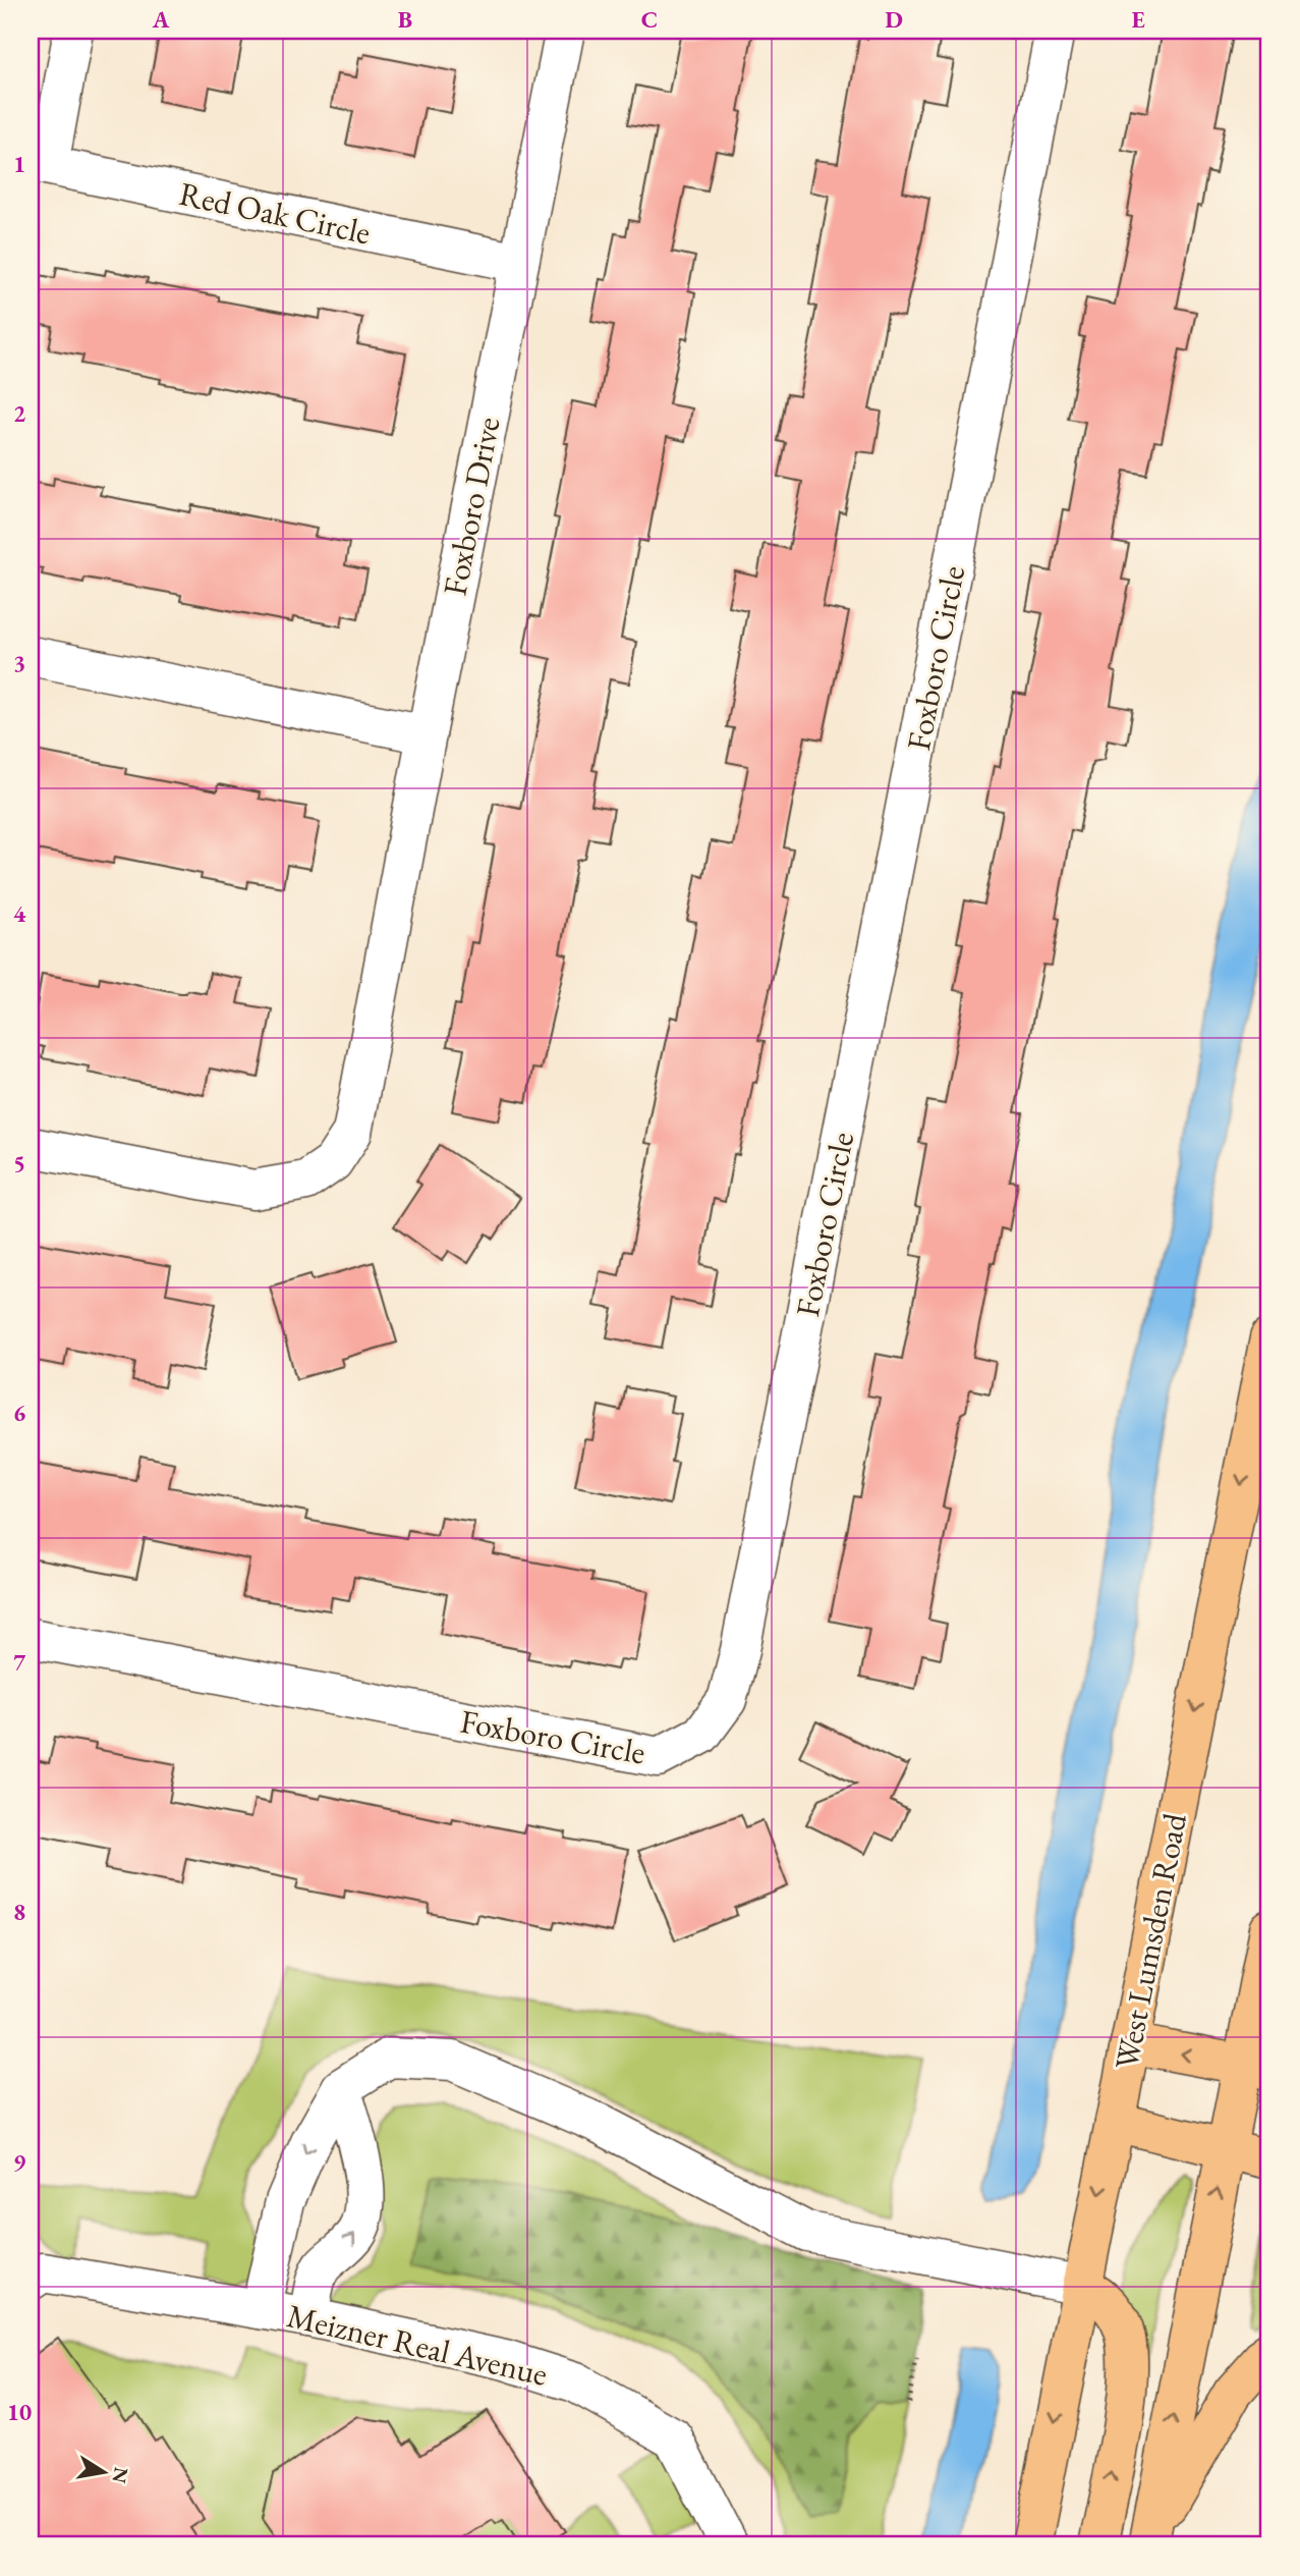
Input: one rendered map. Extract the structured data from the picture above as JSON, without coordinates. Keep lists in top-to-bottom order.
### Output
{
  "streets": {
    "main road": ["West Lumsden Road"],
    "street": [
      "Red Oak Circle",
      "Foxboro Drive",
      "Foxboro Circle",
      "Meizner Real Avenue"
    ]
  },
  "crossings": [
    ["Red Oak Circle", "Foxboro Drive"]
  ],
  "north": "right",
  "grid": {
    "columns": [
      "A",
      "B",
      "C",
      "D",
      "E"
    ],
    "rows": [
      "1",
      "2",
      "3",
      "4",
      "5",
      "6",
      "7",
      "8",
      "9",
      "10"
    ]
  }
}
